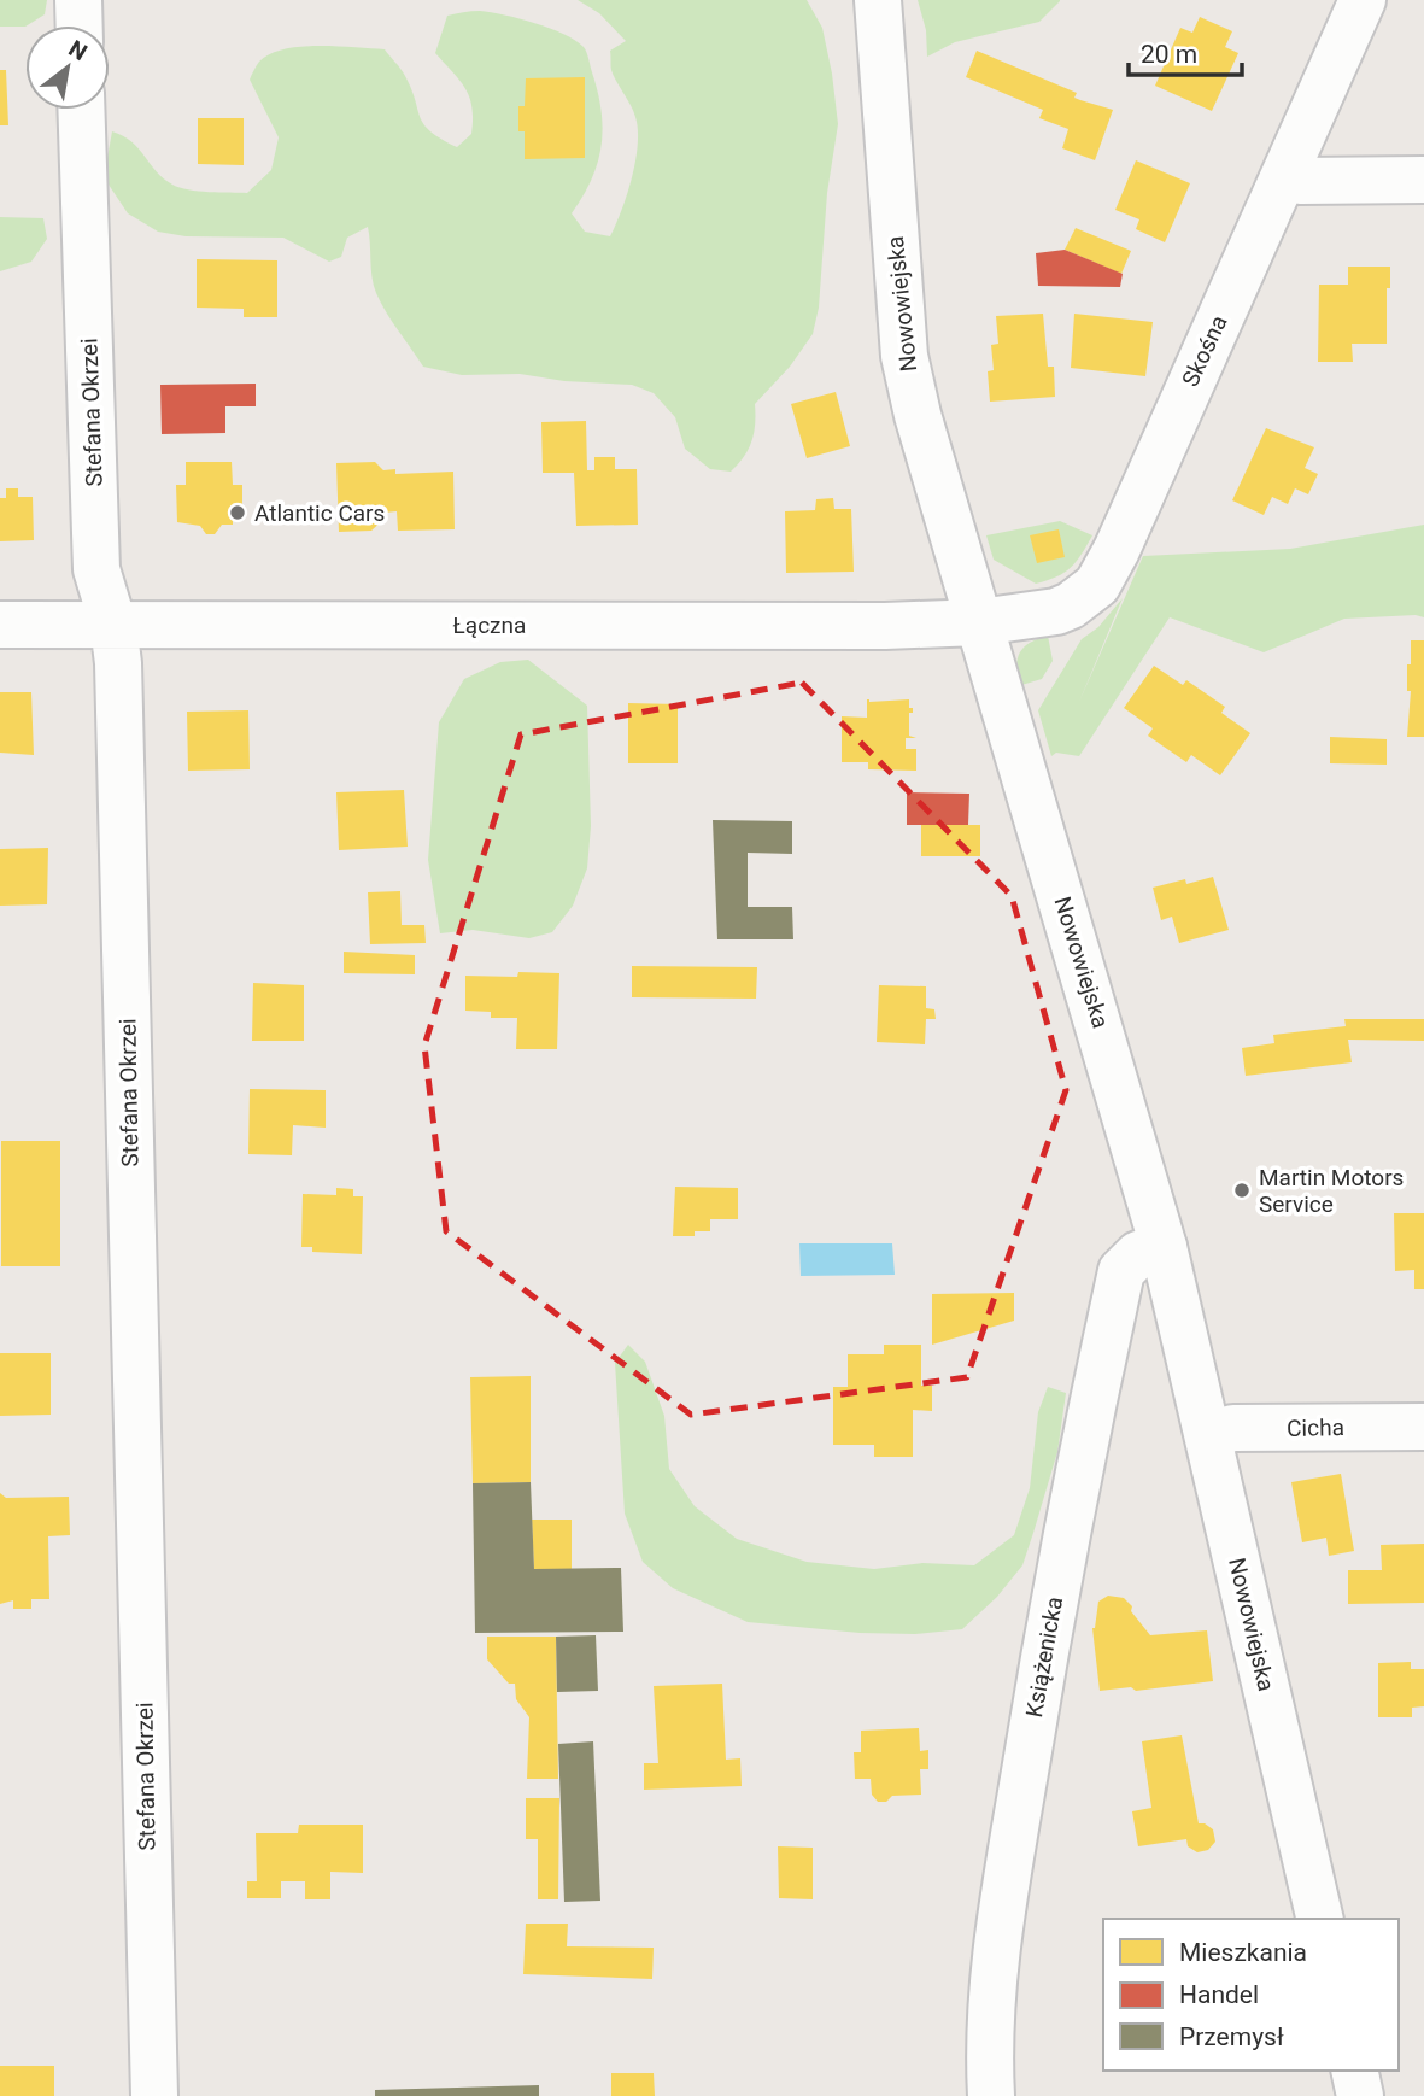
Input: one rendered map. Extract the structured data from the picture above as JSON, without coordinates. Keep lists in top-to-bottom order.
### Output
{
  "streets": {
    "street": [
      "Nowowiejska",
      "Skośna",
      "Stefana Okrzei",
      "Łączna",
      "Cicha",
      "Książenicka"
    ]
  },
  "crossings": [
    ["Nowowiejska", "Skośna"],
    ["Nowowiejska", "Łączna"],
    ["Nowowiejska", "Cicha"],
    ["Nowowiejska", "Książenicka"],
    ["Skośna", "Łączna"],
    ["Stefana Okrzei", "Łączna"]
  ],
  "places": ["Atlantic Cars", "Martin Motors Service"],
  "legend": ["Mieszkania", "Handel", "Przemysł"],
  "scale_bar": "20 m",
  "north": "top right"
}
